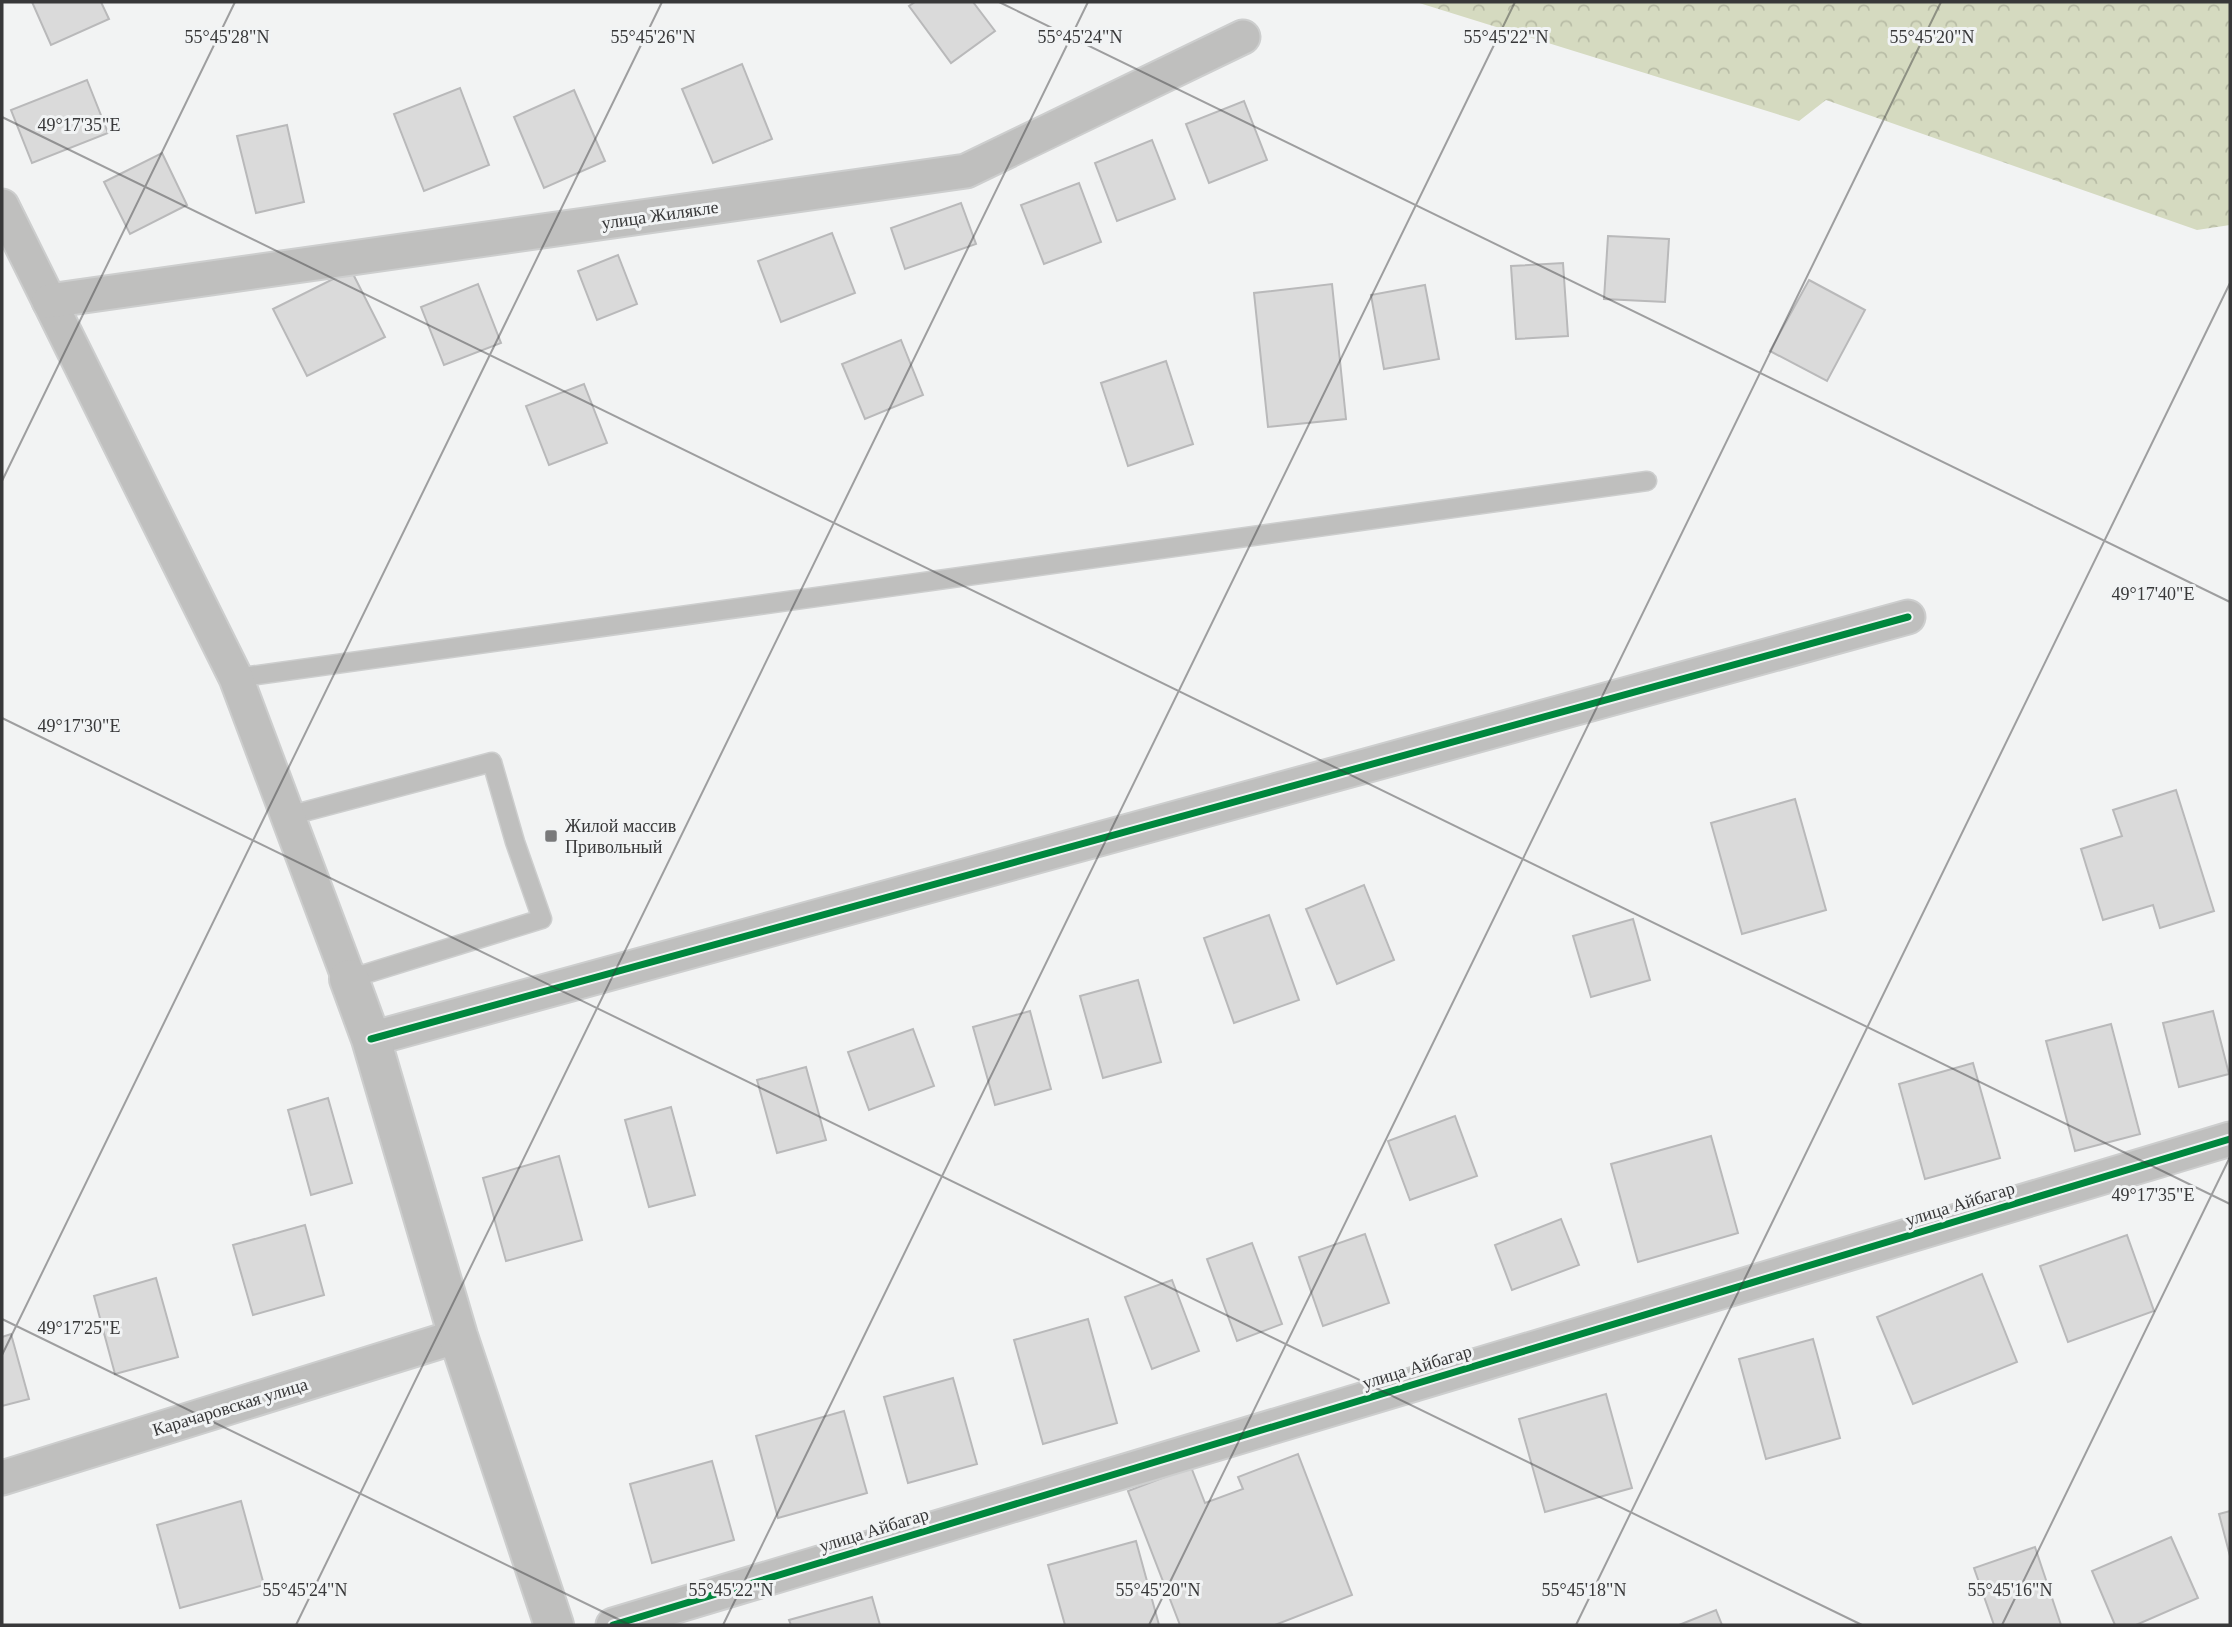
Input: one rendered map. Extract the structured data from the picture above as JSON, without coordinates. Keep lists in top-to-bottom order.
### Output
{
  "streets": {
    "street": ["улица Жилякле", "улица Айбагар", "Карачаровская улица"]
  },
  "places": {
    "transit": ["Жилой массив Привольный"]
  },
  "coordinates": [
    "55°45'28\"N",
    "55°45'26\"N",
    "55°45'24\"N",
    "55°45'22\"N",
    "55°45'20\"N",
    "49°17'35\"E",
    "49°17'40\"E",
    "49°17'30\"E",
    "49°17'25\"E",
    "55°45'18\"N",
    "55°45'16\"N"
  ]
}
